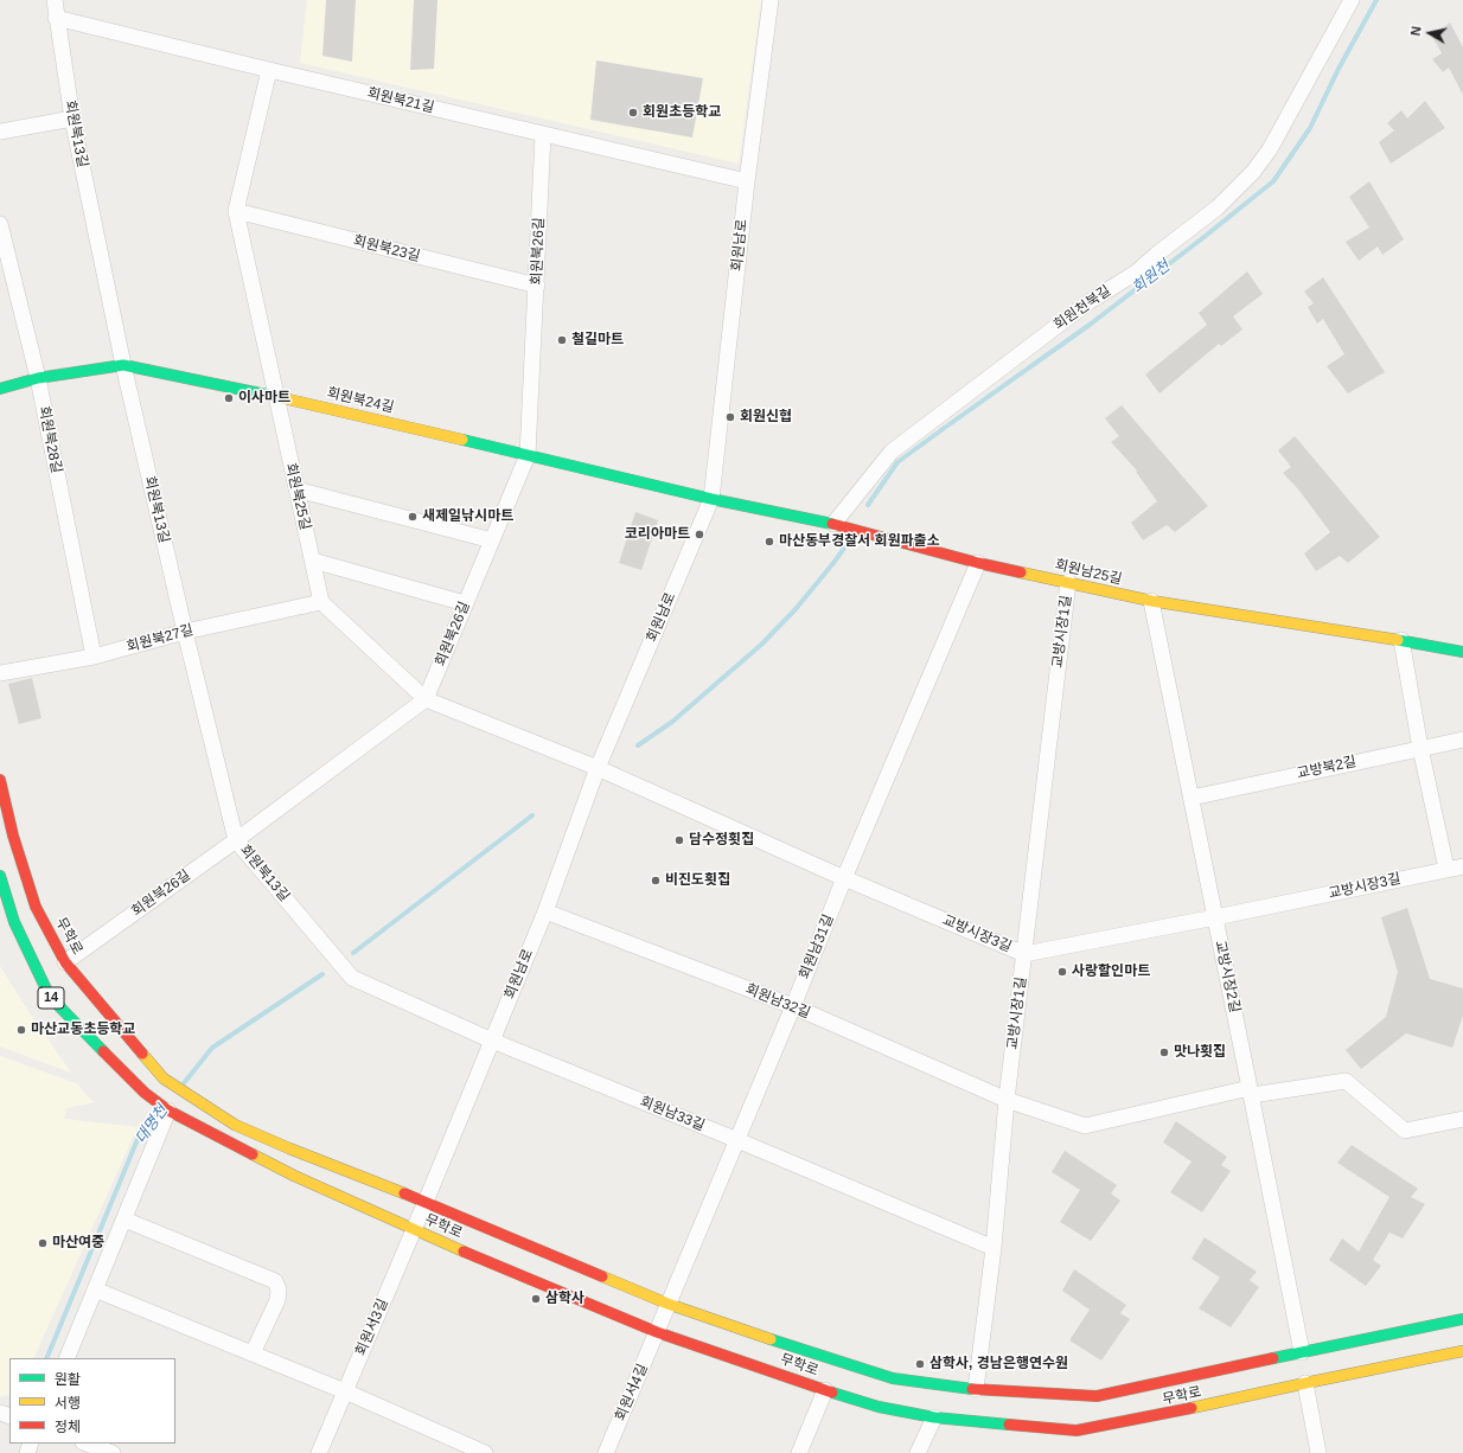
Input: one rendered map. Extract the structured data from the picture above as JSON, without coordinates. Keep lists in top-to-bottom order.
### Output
{
  "streets": {
    "main road": [
      "회원북24길",
      "회원남25길",
      "무학로",
      "14"
    ],
    "street": [
      "회원북21길",
      "회원북13길",
      "회원남로",
      "회원북23길",
      "회원북26길",
      "회원천북길",
      "회원북28길",
      "회원북25길",
      "교방시장1길",
      "회원북27길",
      "교방북2길",
      "교방시장3길",
      "회원남31길",
      "교방시장2길",
      "회원남32길",
      "회원남33길",
      "회원서3길",
      "회원서4길"
    ]
  },
  "crossings": [
    ["회원북21길", "회원북13길"],
    ["회원북21길", "회원남로"],
    ["회원북21길", "회원북26길"],
    ["회원북21길", "회원북25길"],
    ["회원북13길", "회원북26길"],
    ["회원북13길", "회원북24길"],
    ["회원북13길", "회원북27길"],
    ["회원북13길", "회원남33길"],
    ["회원남로", "회원북24길"],
    ["회원남로", "회원남25길"],
    ["회원남로", "교방시장3길"],
    ["회원남로", "무학로"],
    ["회원남로", "회원남32길"],
    ["회원남로", "회원남33길"],
    ["회원남로", "회원서3길"],
    ["회원북23길", "회원북26길"],
    ["회원북23길", "회원북25길"],
    ["회원북26길", "회원북24길"],
    ["회원북26길", "무학로"],
    ["회원천북길", "회원남25길"],
    ["회원북24길", "회원북28길"],
    ["회원북24길", "회원북25길"],
    ["회원북24길", "회원남25길"],
    ["회원북28길", "회원북27길"],
    ["회원북25길", "회원북27길"],
    ["회원남25길", "교방시장1길"],
    ["회원남25길", "회원남31길"],
    ["회원남25길", "교방시장2길"],
    ["교방시장1길", "교방시장3길"],
    ["교방시장1길", "무학로"],
    ["교방시장1길", "회원남32길"],
    ["교방시장1길", "회원남33길"],
    ["교방북2길", "교방시장2길"],
    ["교방시장3길", "회원남31길"],
    ["교방시장3길", "교방시장2길"],
    ["무학로", "회원남31길"],
    ["무학로", "교방시장2길"],
    ["무학로", "14"],
    ["무학로", "회원서3길"],
    ["무학로", "회원서4길"],
    ["회원남31길", "회원남32길"],
    ["회원남31길", "회원남33길"],
    ["회원남31길", "회원서4길"],
    ["교방시장2길", "회원남32길"]
  ],
  "water": ["회원천", "대명천"],
  "places": [
    "회원초등학교",
    "철길마트",
    "이사마트",
    "회원신협",
    "새제일낚시마트",
    "코리아마트",
    "마산동부경찰서 회원파출소",
    "담수정횟집",
    "비진도횟집",
    "사랑할인마트",
    "마산교동초등학교",
    "맛나횟집",
    "마산여중",
    "삼학사",
    "삼학사, 경남은행연수원"
  ],
  "legend": ["원활", "서행", "정체"],
  "north": "left"
}
